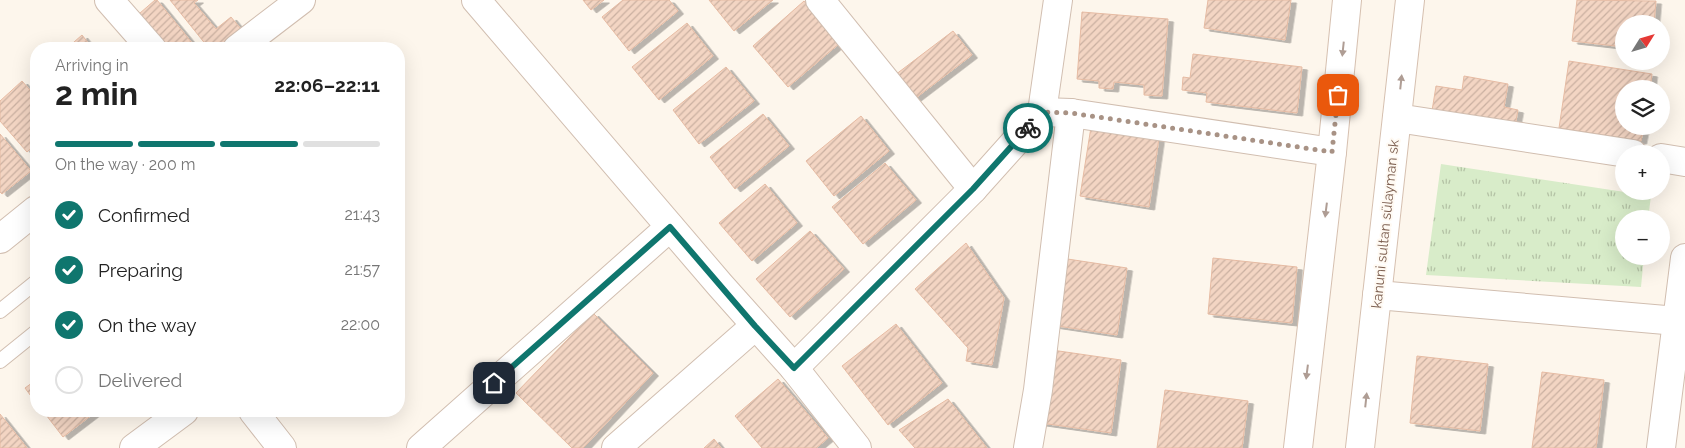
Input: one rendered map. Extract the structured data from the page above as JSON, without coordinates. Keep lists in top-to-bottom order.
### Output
{
  "streets": {
    "street": ["kanuni sultan sülayman sk"]
  },
  "north": "top right",
  "page": {
    "map_buttons": ["+", "−"],
    "heading": ["2 min", "Arriving in", "22:06–22:11"],
    "bar": "On the way · 200 m",
    "list": [
      ["Confirmed", "21:43"],
      ["Preparing", "21:57"],
      ["On the way", "22:00"],
      "Delivered"
    ]
  }
}
